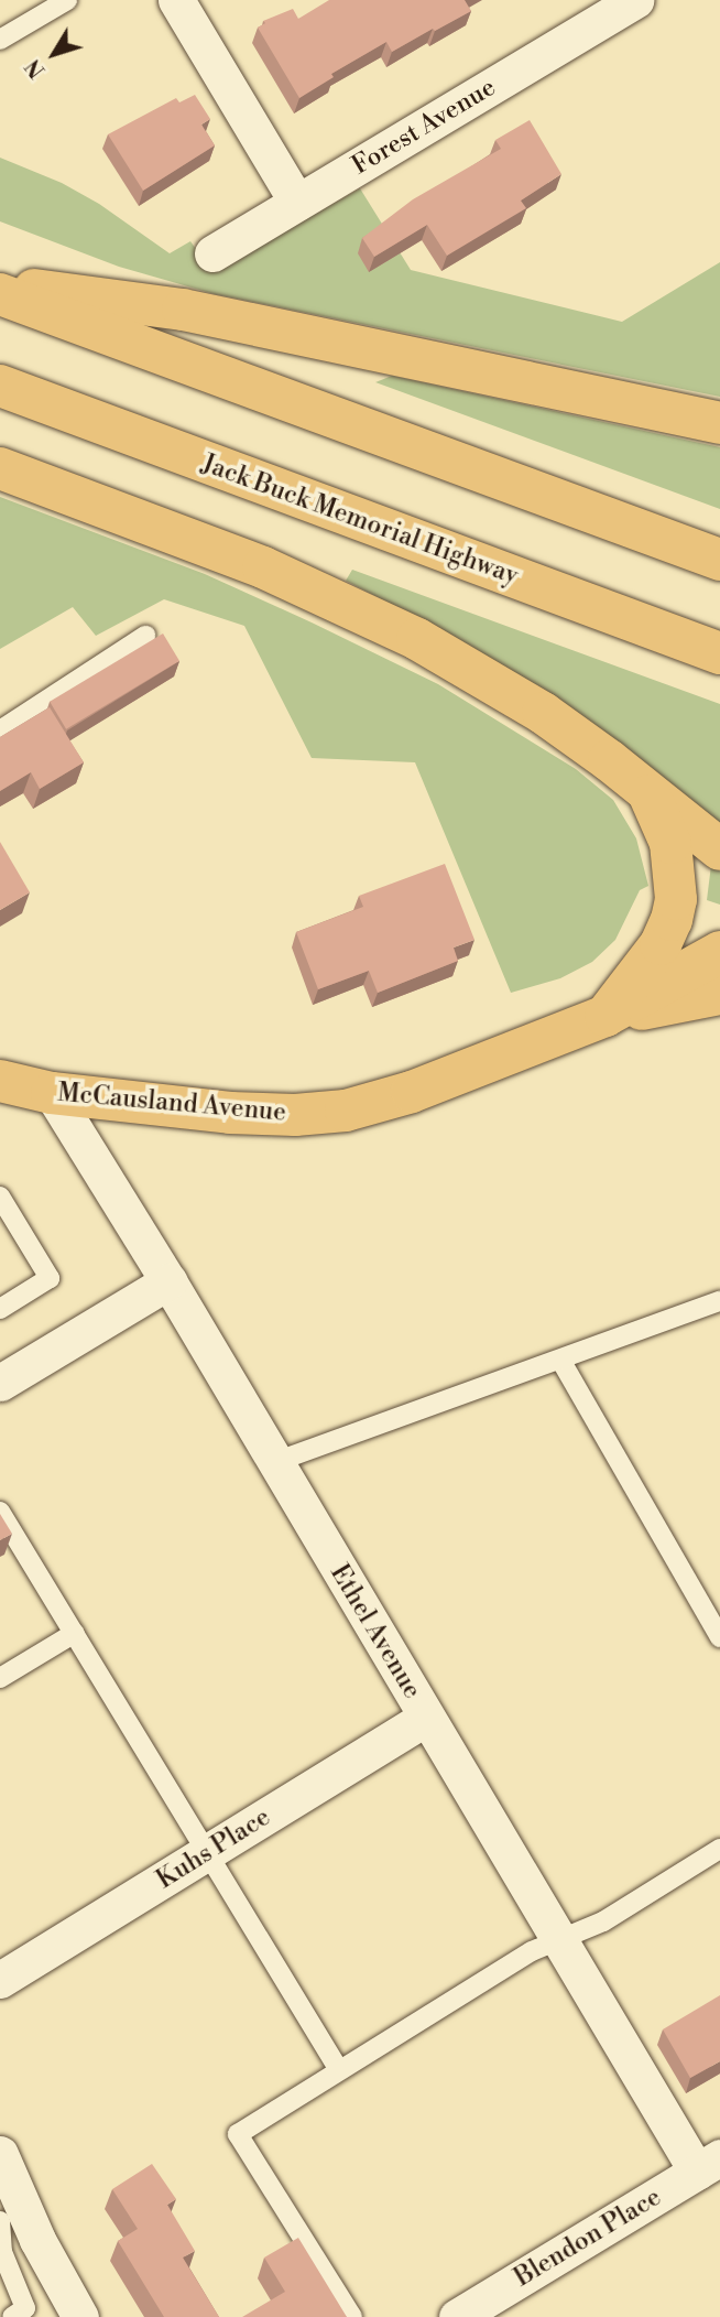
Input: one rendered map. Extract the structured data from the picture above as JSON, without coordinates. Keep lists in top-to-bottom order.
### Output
{
  "streets": {
    "main road": ["Jack Buck Memorial Highway", "McCausland Avenue"],
    "street": [
      "Forest Avenue",
      "Ethel Avenue",
      "Kuhs Place",
      "Blendon Place"
    ]
  },
  "crossings": [
    ["McCausland Avenue", "Ethel Avenue"],
    ["Ethel Avenue", "Kuhs Place"],
    ["Ethel Avenue", "Blendon Place"]
  ],
  "north": "bottom left"
}
